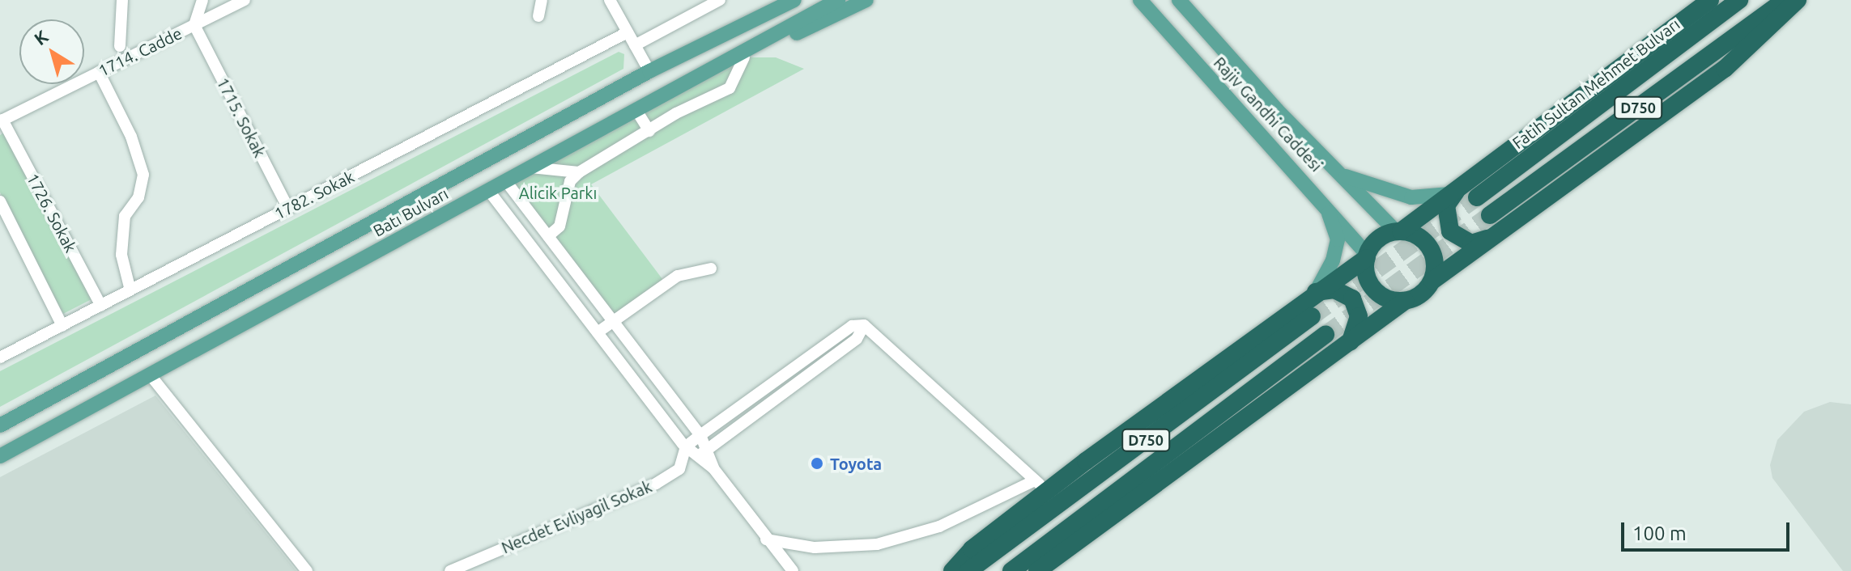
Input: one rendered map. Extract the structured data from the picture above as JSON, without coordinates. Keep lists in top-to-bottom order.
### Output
{
  "streets": {
    "highway": ["Fatih Sultan Mehmet Bulvarı", "D750"],
    "main road": ["Rajiv Gandhi Caddesi", "Batı Bulvarı"],
    "street": [
      "1714. Cadde",
      "1715. Sokak",
      "1782. Sokak",
      "1726. Sokak",
      "Necdet Evliyagil Sokak"
    ]
  },
  "crossings": [
    ["1714. Cadde", "1715. Sokak"],
    ["1714. Cadde", "1726. Sokak"],
    ["1715. Sokak", "1782. Sokak"],
    ["1782. Sokak", "1726. Sokak"]
  ],
  "parks": ["Alicik Parkı"],
  "places": ["Toyota"],
  "scale_bar": "100 m",
  "north": "top left"
}
